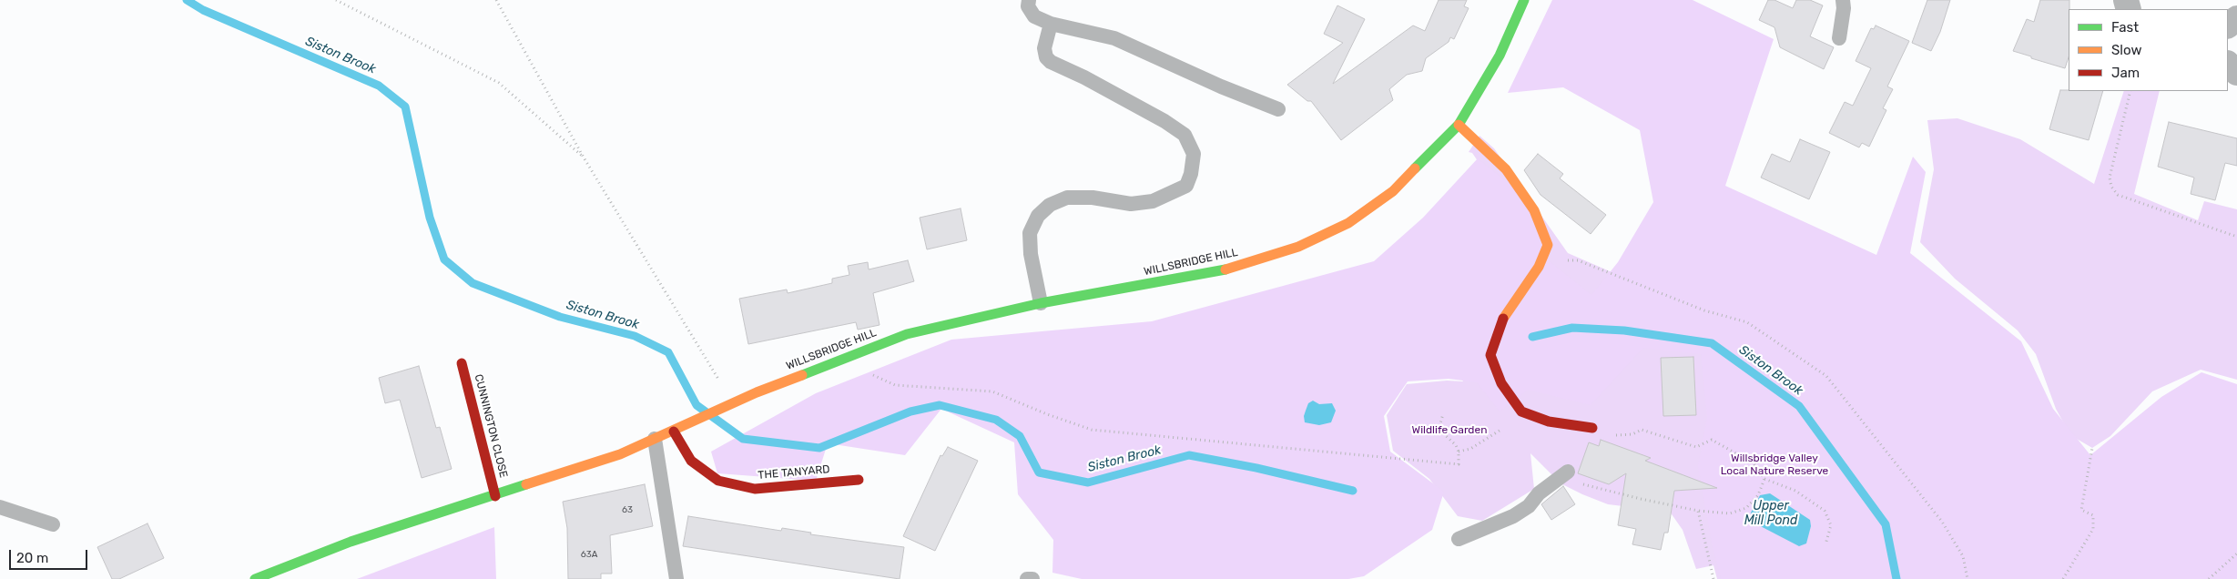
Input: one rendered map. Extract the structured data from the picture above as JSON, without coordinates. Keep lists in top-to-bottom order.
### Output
{
  "streets": {
    "main road": ["WILLSBRIDGE HILL", "CUNNINGTON CLOSE", "THE TANYARD"]
  },
  "crossings": [
    ["WILLSBRIDGE HILL", "CUNNINGTON CLOSE"],
    ["WILLSBRIDGE HILL", "THE TANYARD"]
  ],
  "water": ["Siston Brook", "Upper Mill Pond"],
  "parks": ["Wildlife Garden", "Willsbridge Valley Local Nature Reserve"],
  "house_numbers": ["63", "63A"],
  "legend": ["Fast", "Slow", "Jam"],
  "scale_bar": "20 m"
}
